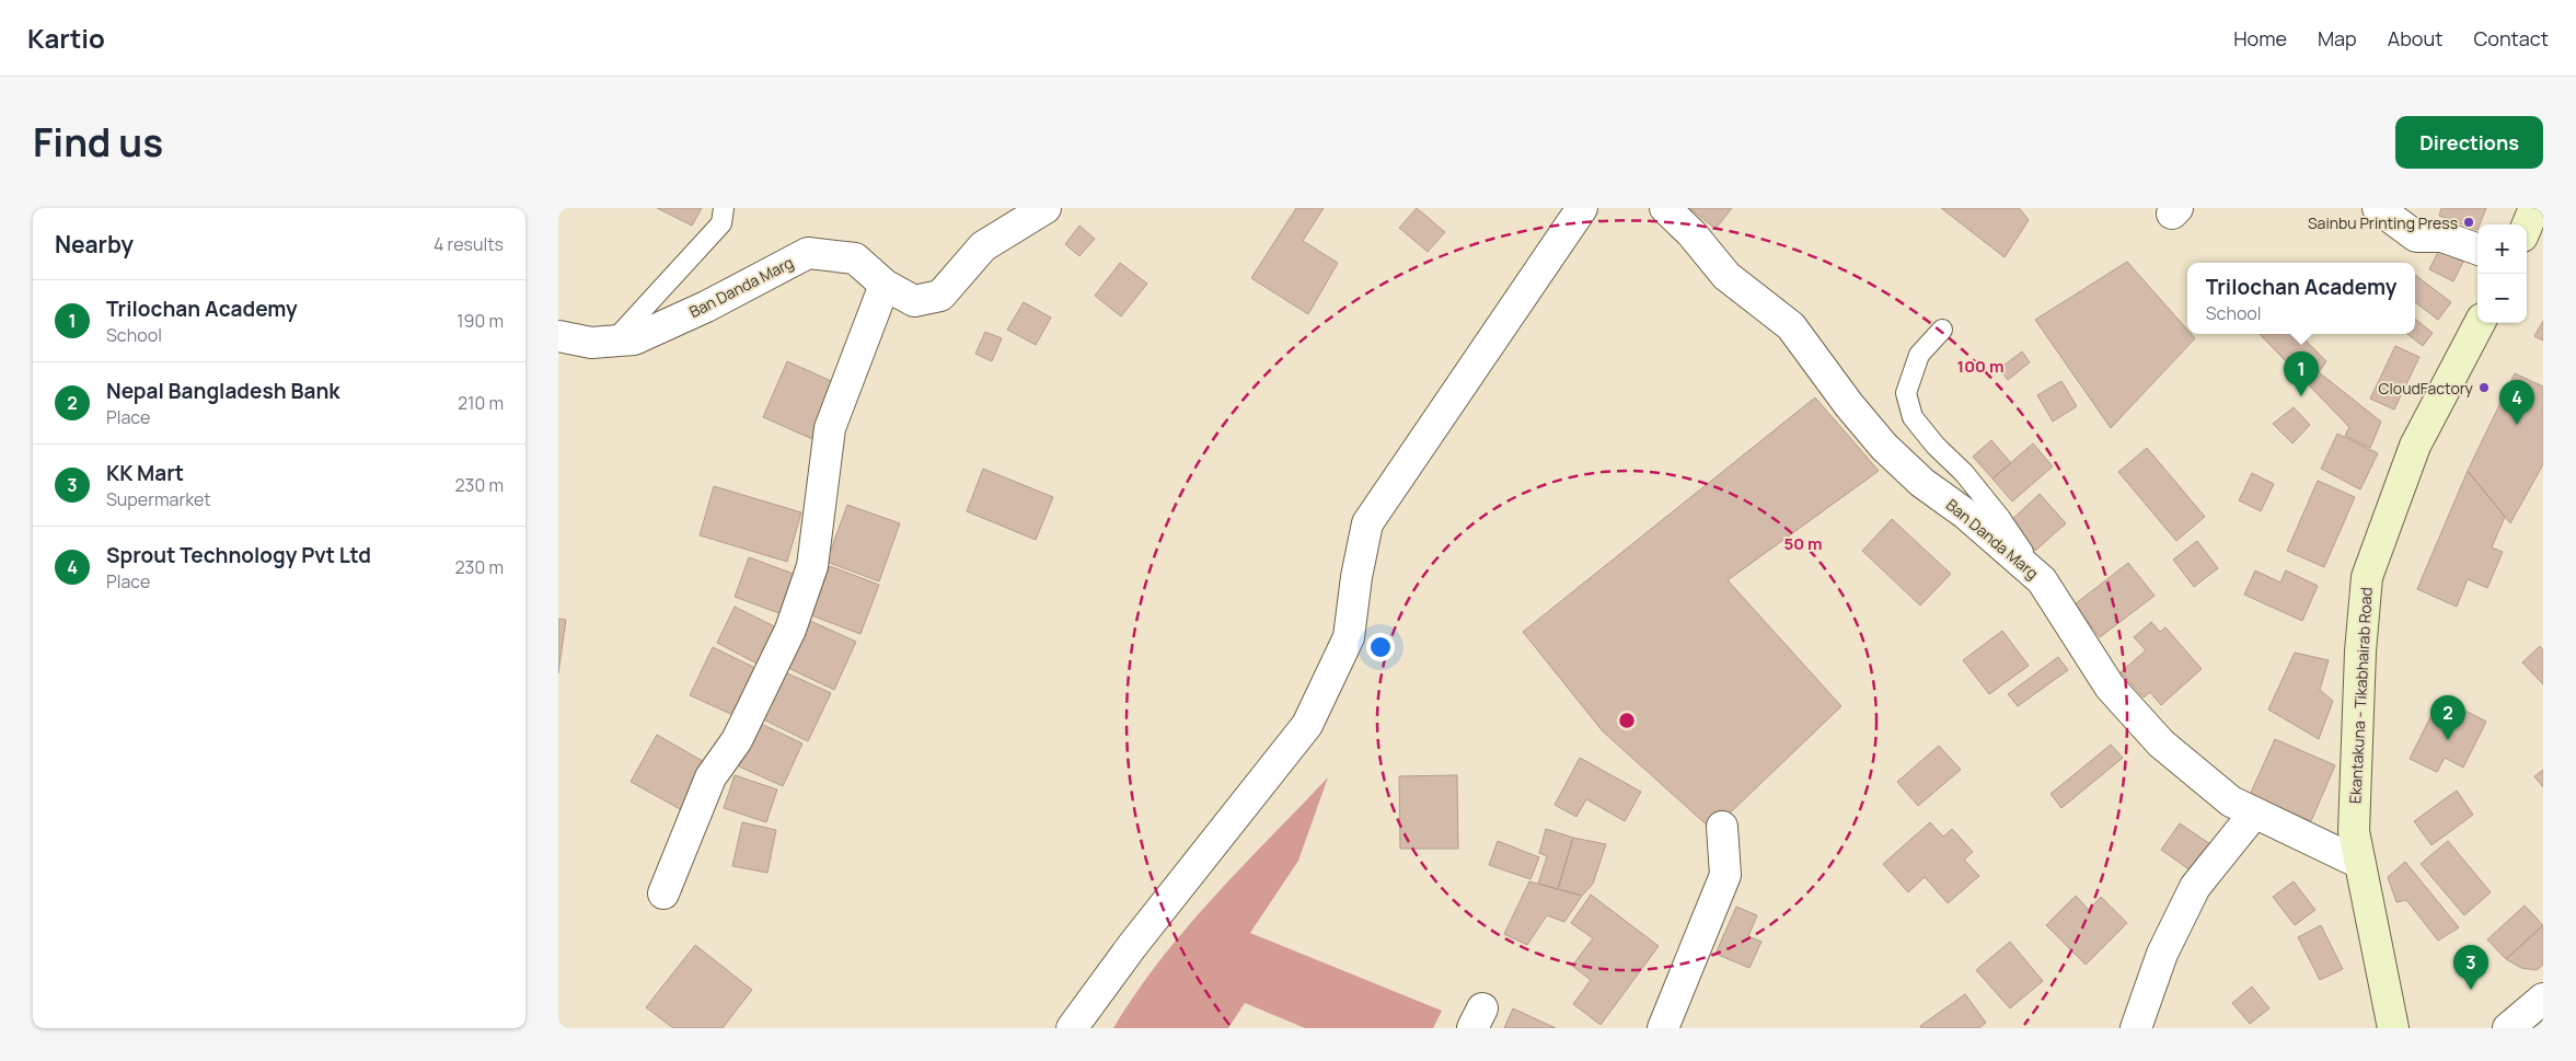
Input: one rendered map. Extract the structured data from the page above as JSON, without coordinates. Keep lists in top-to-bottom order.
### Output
{
  "streets": {
    "main road": ["Ekantakuna - Tikabhairab Road"],
    "street": ["Ban Danda Marg"]
  },
  "crossings": [
    ["Ban Danda Marg", "Ekantakuna - Tikabhairab Road"]
  ],
  "places": ["Sainbu Printing Press", "CloudFactory"],
  "page": {
    "header": "Kartio",
    "nav": [
      "Home",
      "Map",
      "About",
      "Contact"
    ],
    "title": "Find us",
    "buttons": "Directions",
    "heading": ["Nearby", "4 results"],
    "map_buttons": ["+", "−"],
    "popup": ["Trilochan Academy", "School"],
    "list": [
      {
        "mark": "1",
        "name": "Trilochan Academy",
        "note": "School",
        "value": "190 m"
      },
      {
        "mark": "2",
        "name": "Nepal Bangladesh Bank",
        "note": "Place",
        "value": "210 m"
      },
      {
        "mark": "3",
        "name": "KK Mart",
        "note": "Supermarket",
        "value": "230 m"
      },
      {
        "mark": "4",
        "name": "Sprout Technology Pvt Ltd",
        "note": "Place",
        "value": "230 m"
      }
    ],
    "pins": [
      "1",
      "4",
      "2",
      "3"
    ]
  },
  "rings": ["100 m", "50 m"]
}
